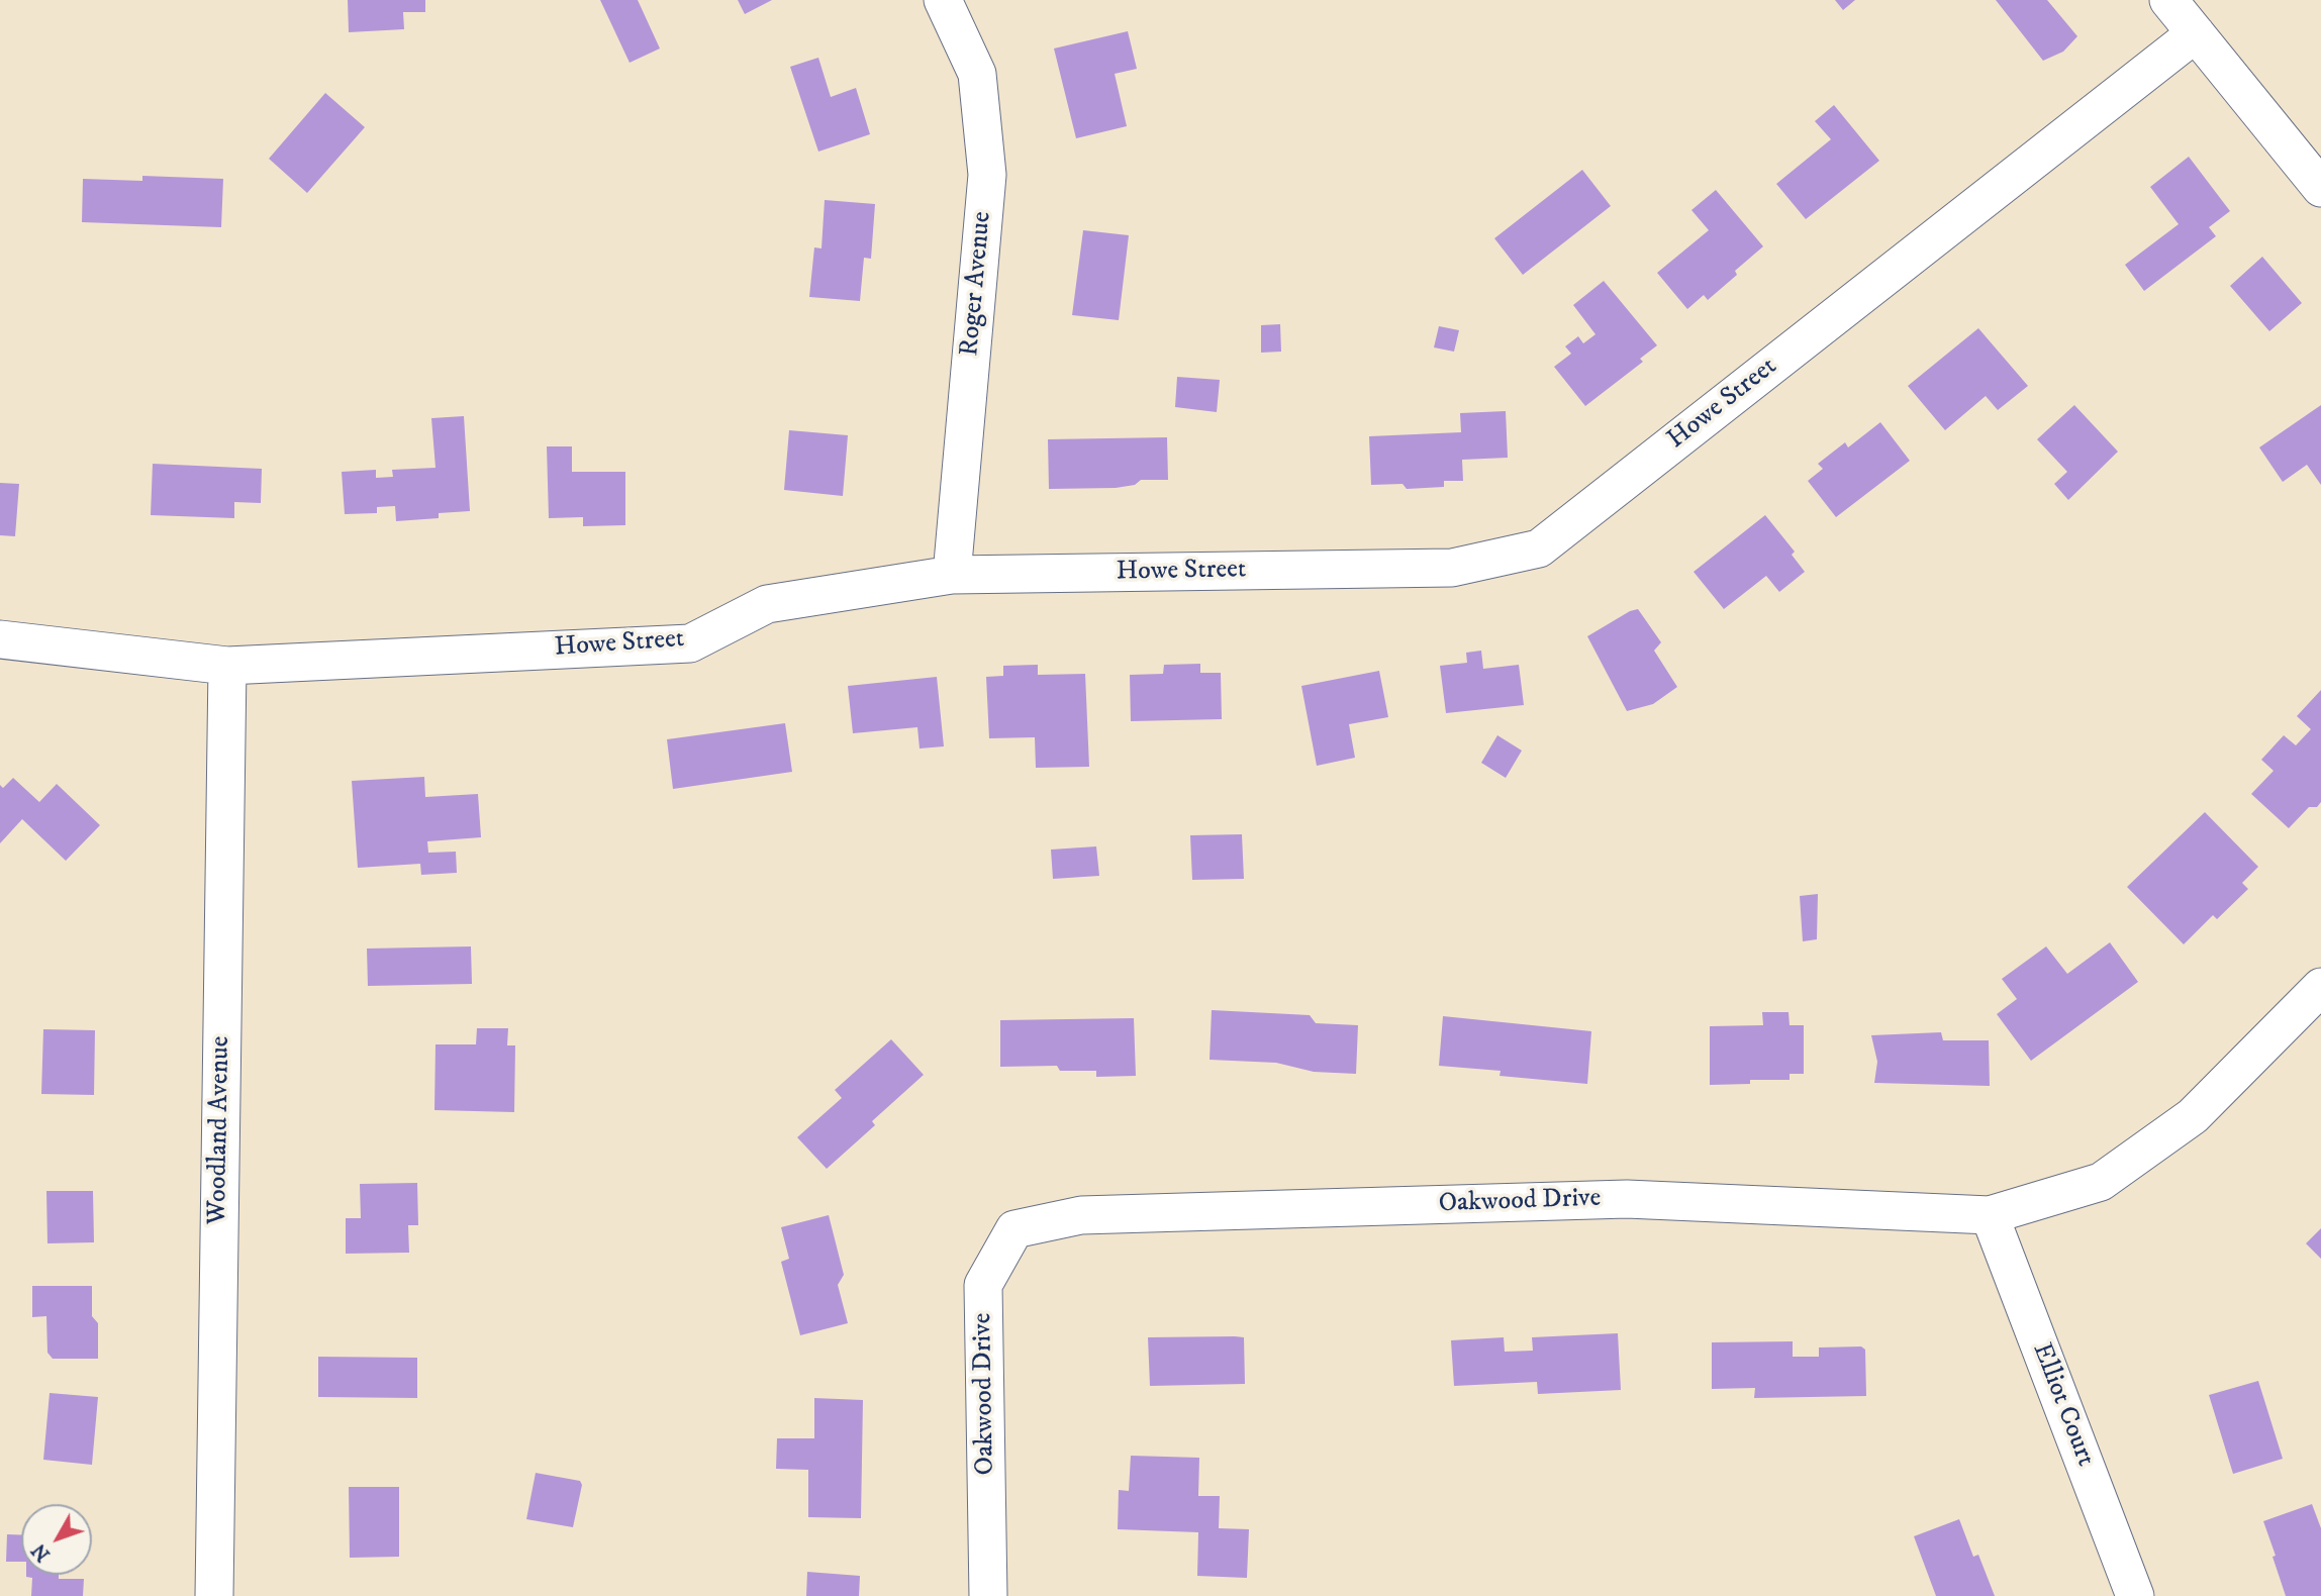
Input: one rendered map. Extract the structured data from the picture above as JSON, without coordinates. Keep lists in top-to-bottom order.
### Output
{
  "streets": {
    "street": [
      "Roger Avenue",
      "Howe Street",
      "Woodland Avenue",
      "Oakwood Drive",
      "Elliot Court"
    ]
  },
  "crossings": [
    ["Roger Avenue", "Howe Street"],
    ["Howe Street", "Woodland Avenue"],
    ["Oakwood Drive", "Elliot Court"]
  ],
  "north": "bottom left"
}
